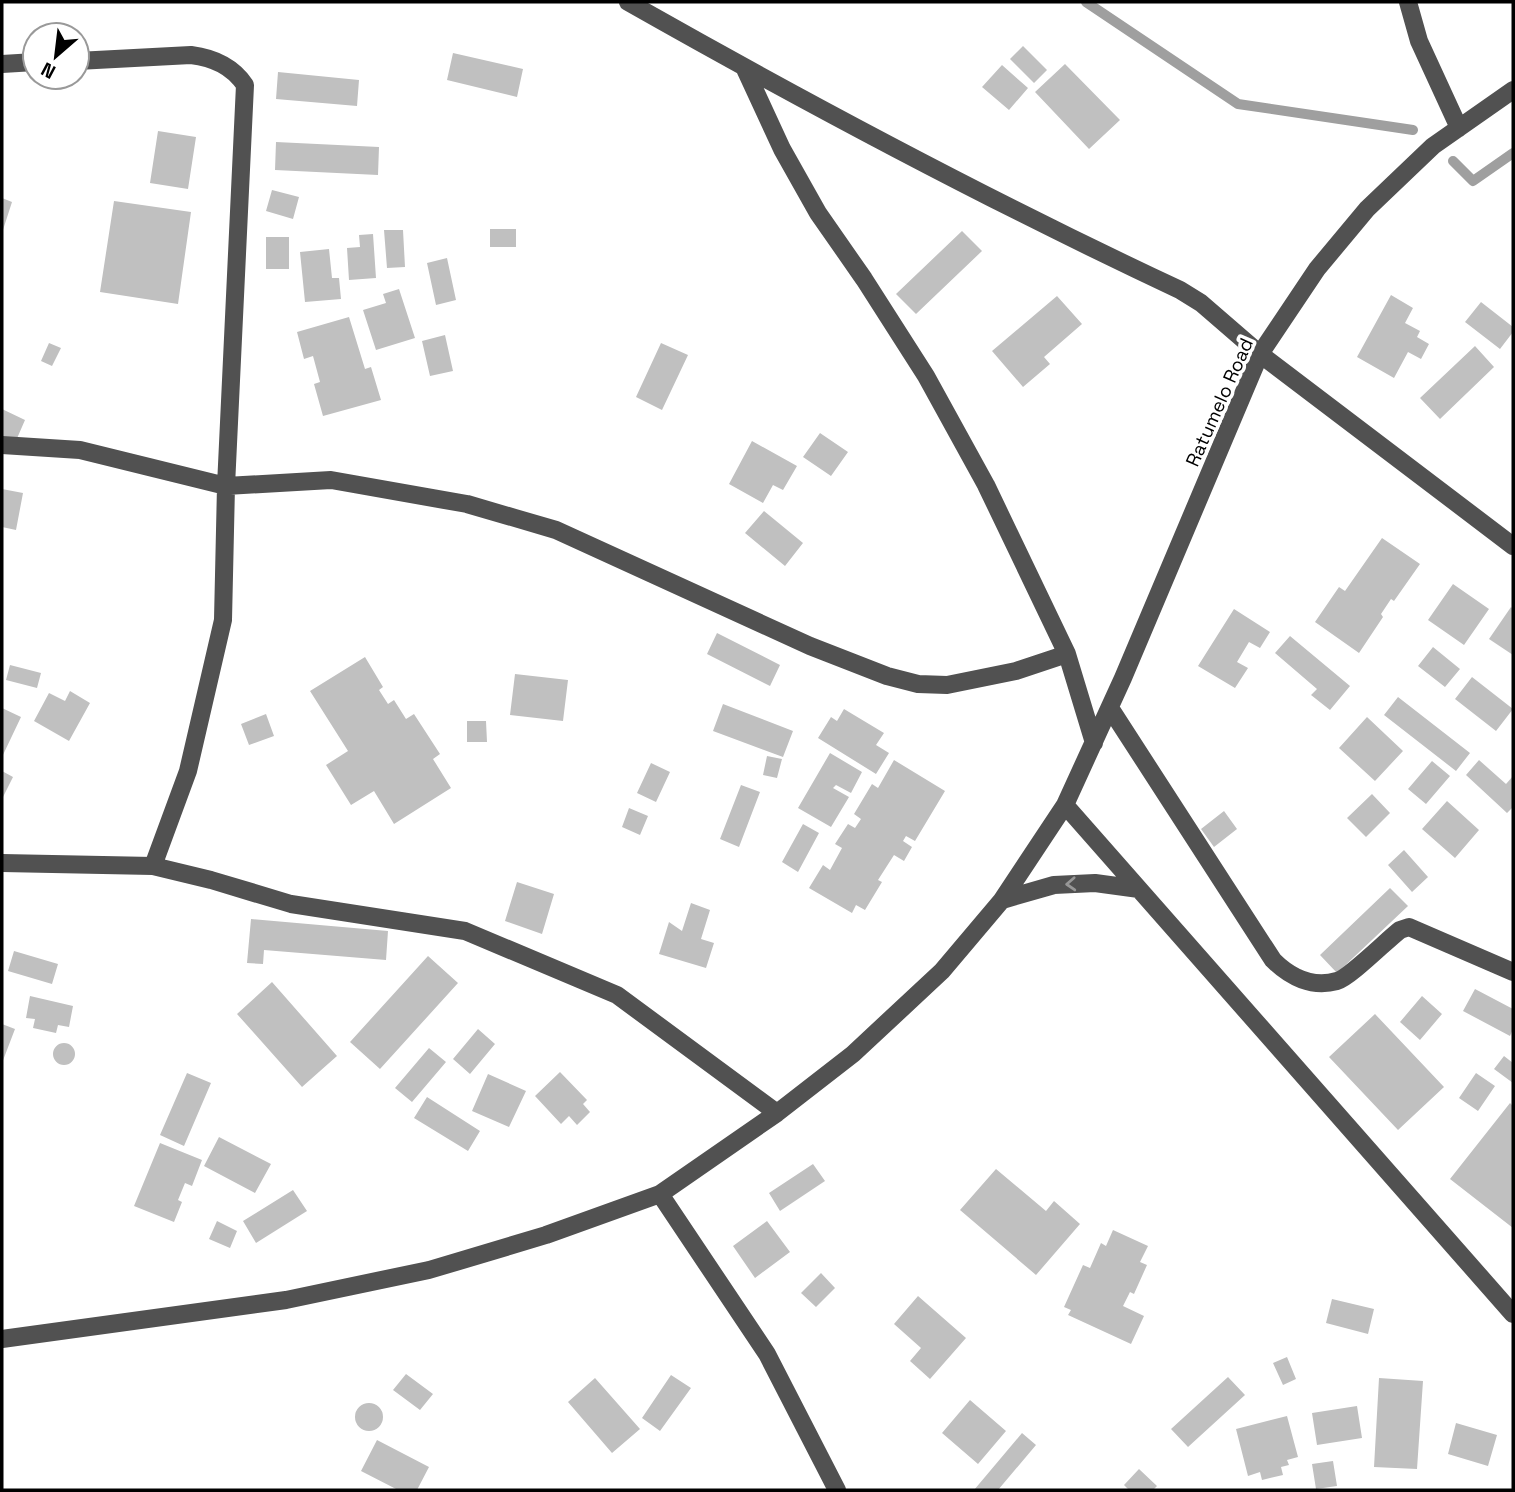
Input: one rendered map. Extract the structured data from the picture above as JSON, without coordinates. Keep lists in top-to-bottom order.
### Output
{
  "streets": {
    "street": ["Ratumelo Road"]
  },
  "north": "bottom left"
}
